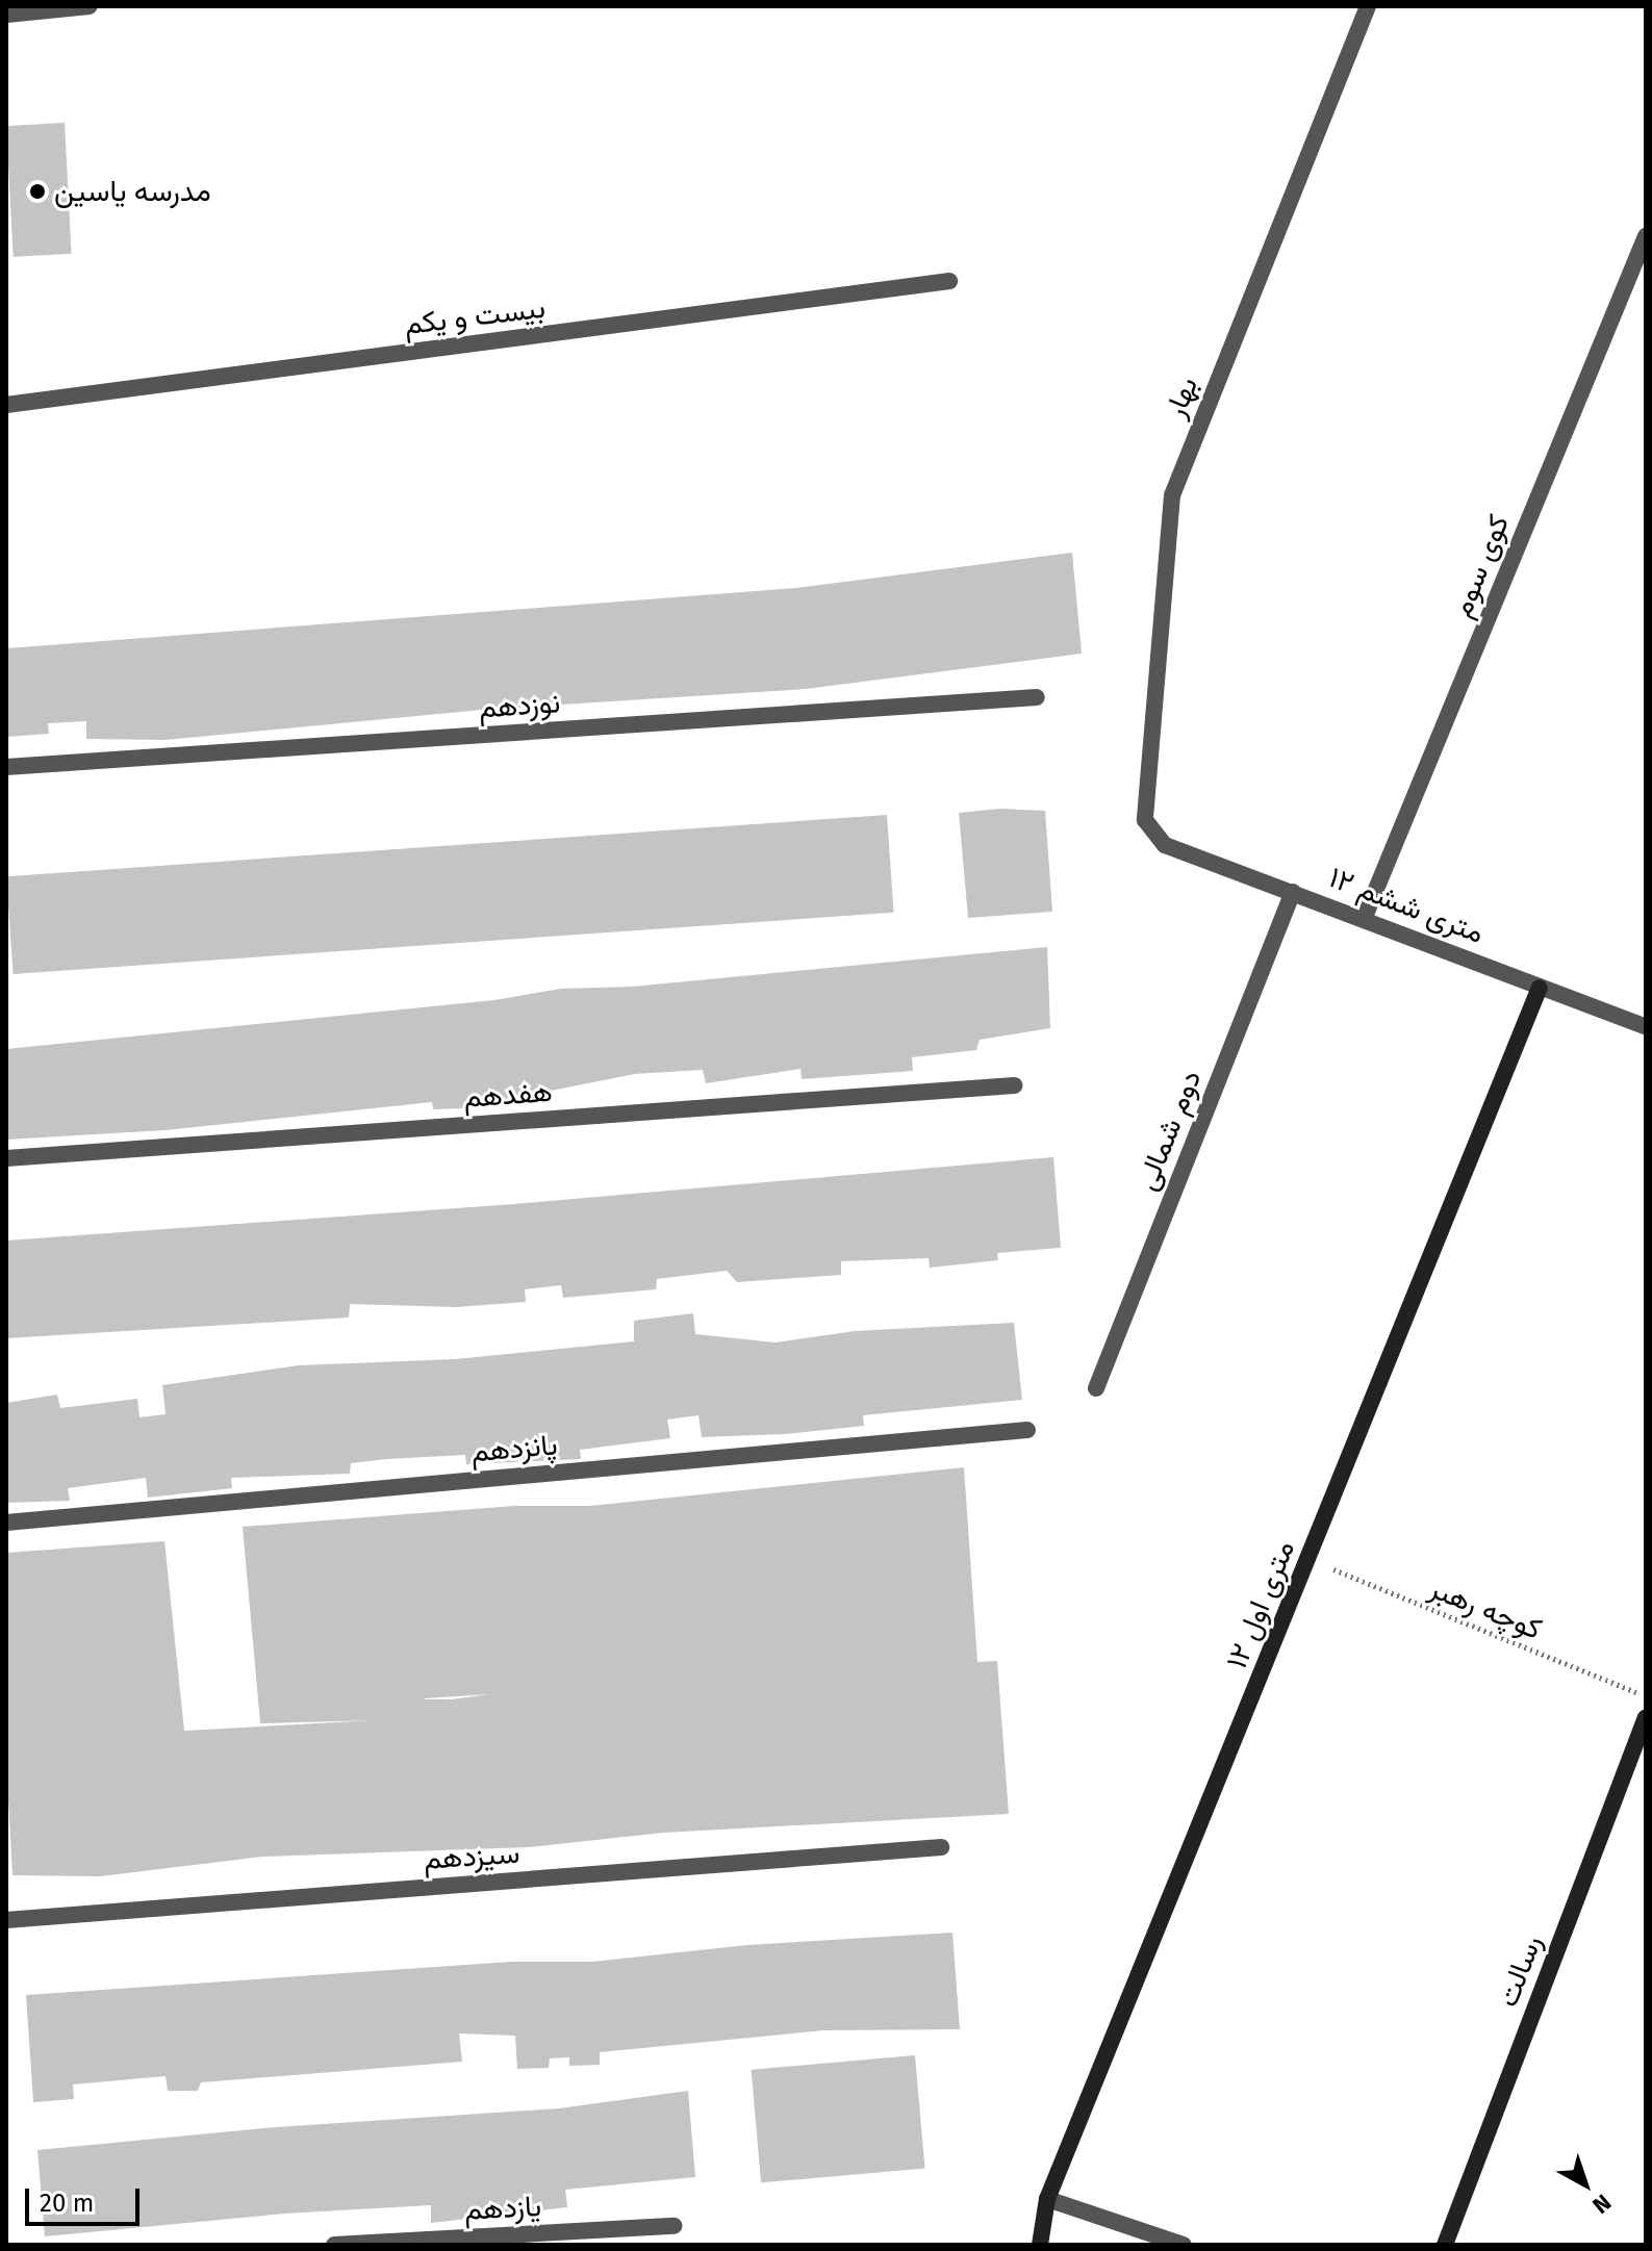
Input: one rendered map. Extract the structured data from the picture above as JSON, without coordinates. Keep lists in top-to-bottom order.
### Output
{
  "streets": {
    "street": [
      "بیست و یکم",
      "بهار",
      "کوی سوم",
      "نوزدهم",
      "۱۲ متری ششم",
      "هفدهم",
      "دوم شمالی",
      "پانزدهم",
      "۱۲ متری اول",
      "سیزدهم",
      "رسالت",
      "یازدهم"
    ],
    "path": ["کوچه رهبر"]
  },
  "crossings": [
    ["بهار", "۱۲ متری ششم"],
    ["کوی سوم", "۱۲ متری ششم"],
    ["۱۲ متری ششم", "دوم شمالی"],
    ["۱۲ متری ششم", "۱۲ متری اول"],
    ["۱۲ متری اول", "کوچه رهبر"]
  ],
  "places": ["مدرسه یاسین"],
  "scale_bar": "20 m",
  "north": "bottom right"
}
